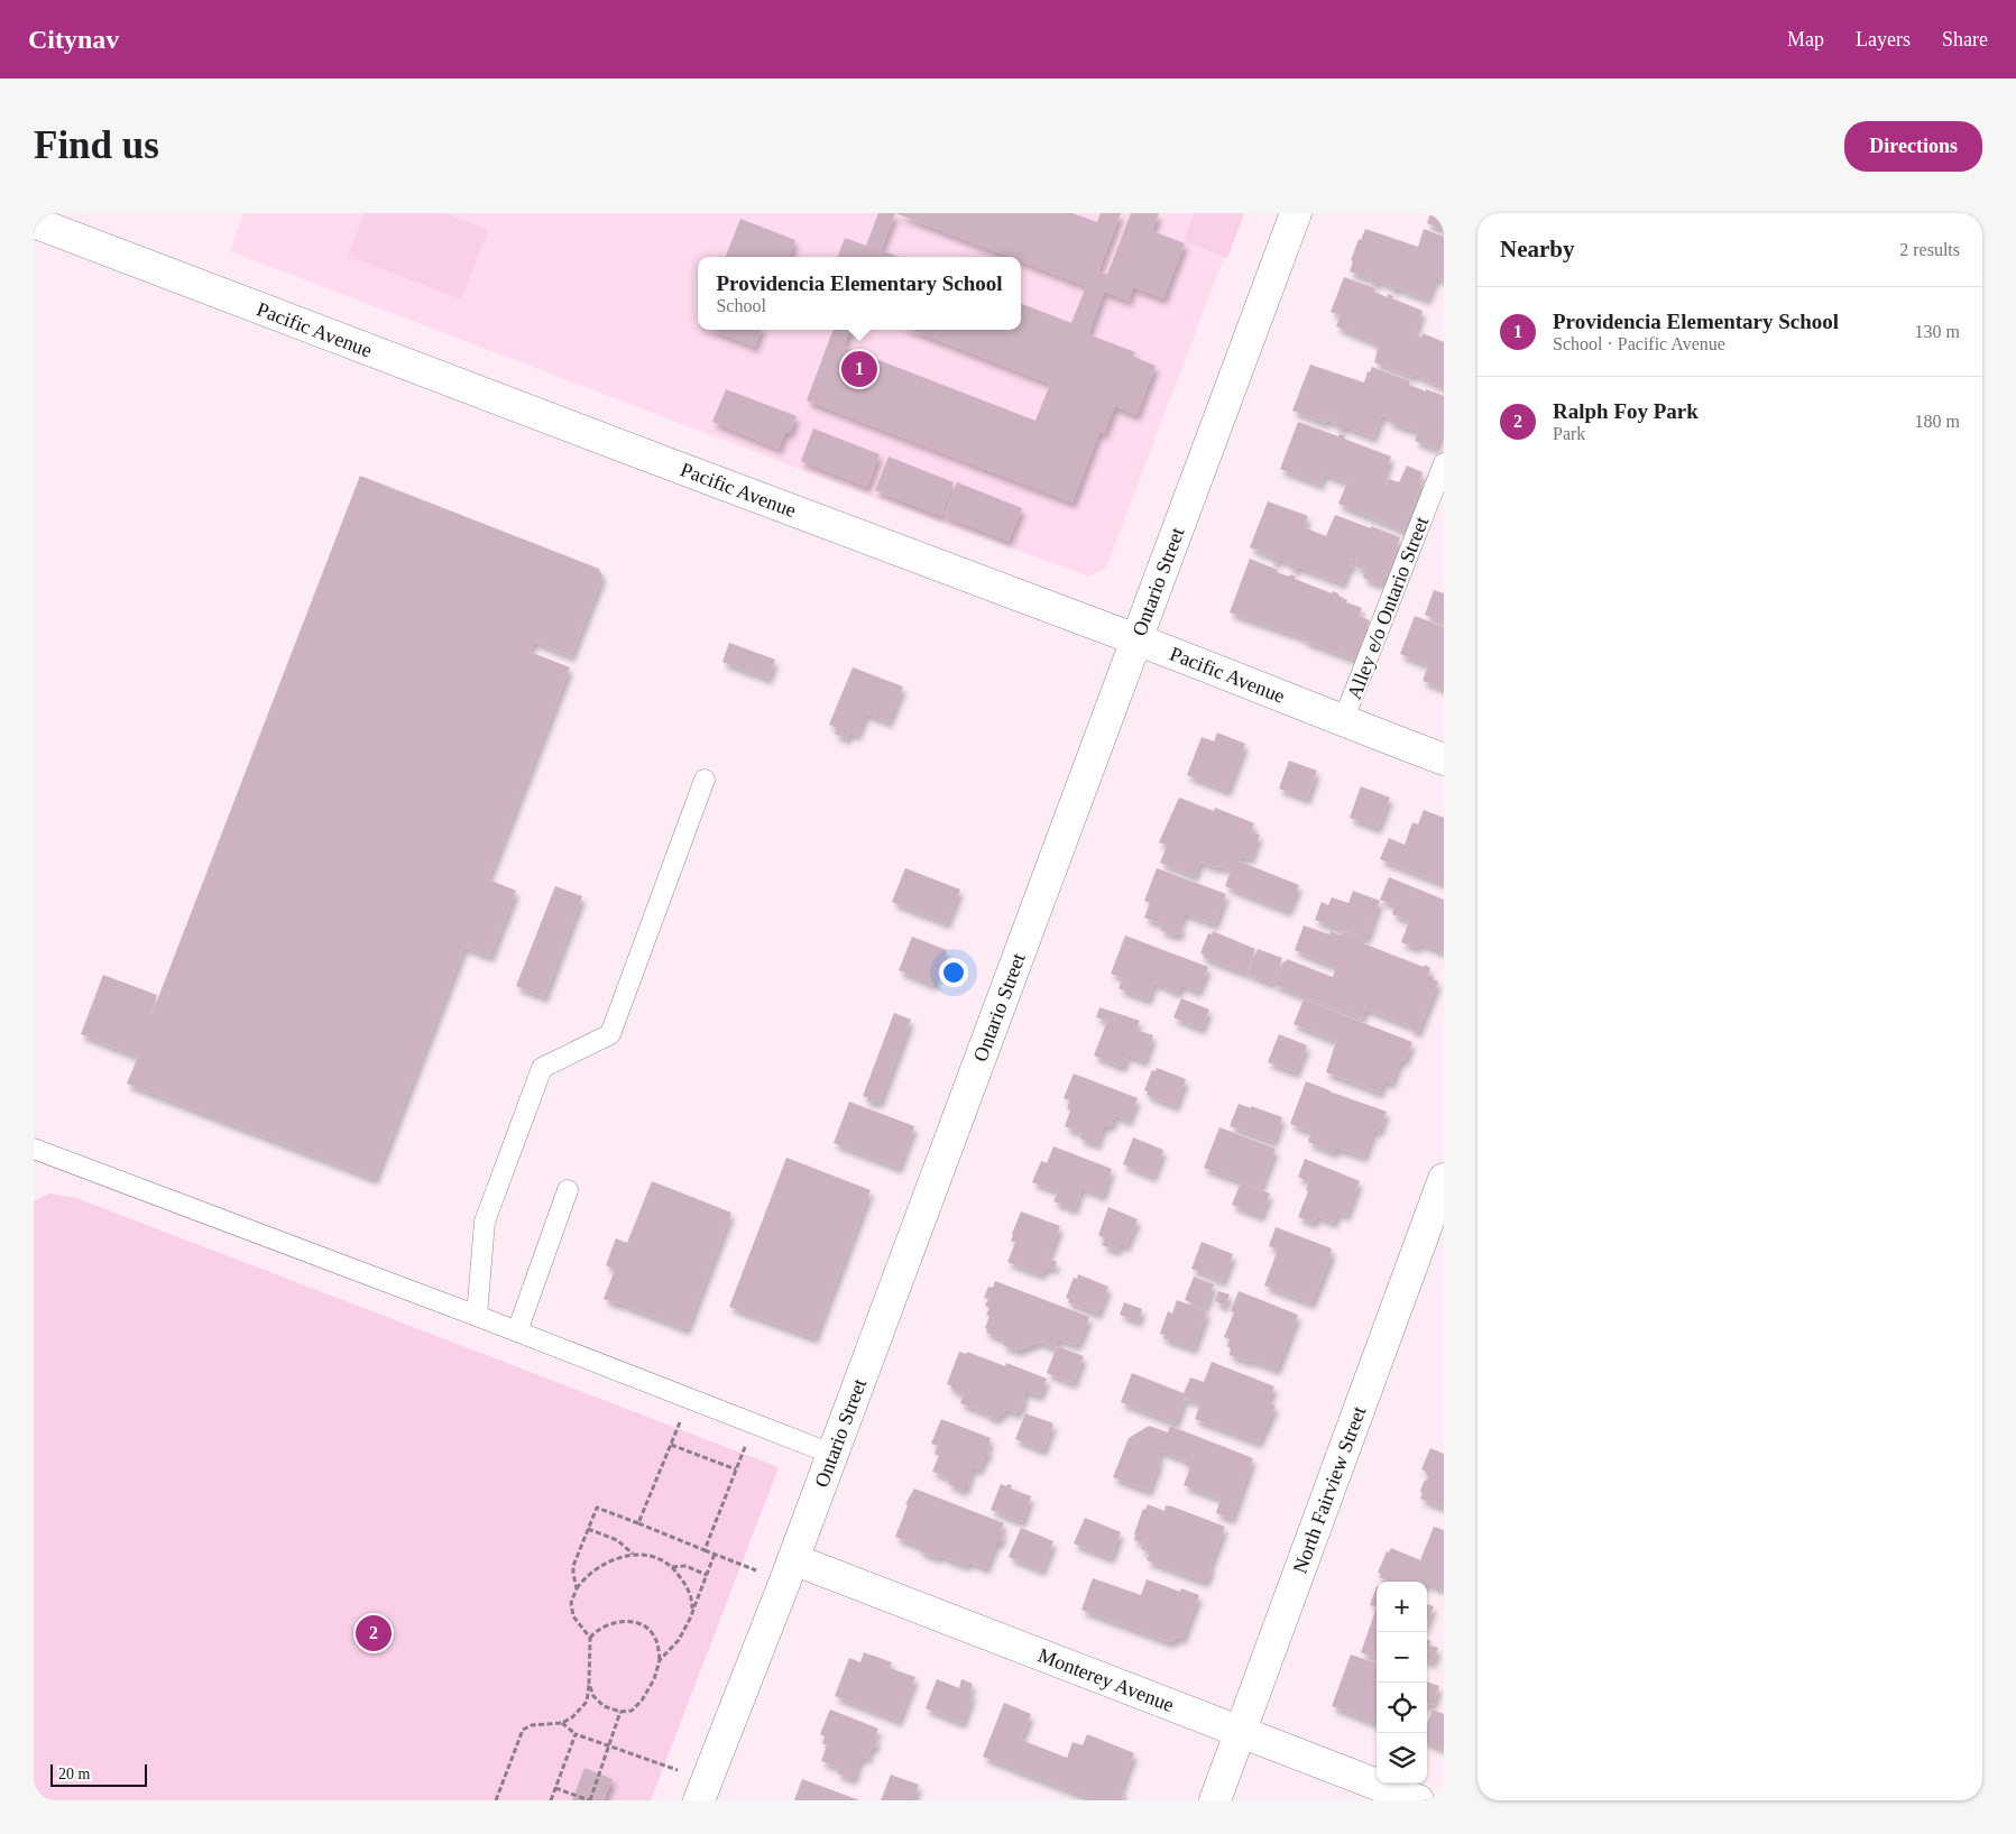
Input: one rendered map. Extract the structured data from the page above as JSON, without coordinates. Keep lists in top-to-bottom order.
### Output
{
  "streets": {
    "street": [
      "Pacific Avenue",
      "Ontario Street",
      "North Fairview Street",
      "Monterey Avenue"
    ],
    "lane": ["Alley e/o Ontario Street"]
  },
  "crossings": [
    ["Pacific Avenue", "Ontario Street"],
    ["Pacific Avenue", "Alley e/o Ontario Street"],
    ["Ontario Street", "Monterey Avenue"],
    ["North Fairview Street", "Monterey Avenue"]
  ],
  "scale_bar": "20 m",
  "page": {
    "header": "Citynav",
    "nav": ["Map", "Layers", "Share"],
    "buttons": "Directions",
    "title": "Find us",
    "heading": ["Nearby", "2 results"],
    "popup": ["Providencia Elementary School", "School"],
    "list": [
      {
        "mark": "1",
        "name": "Providencia Elementary School",
        "note": "School · Pacific Avenue",
        "value": "130 m"
      },
      {
        "mark": "2",
        "name": "Ralph Foy Park",
        "note": "Park",
        "value": "180 m"
      }
    ],
    "pins": ["1", "2"],
    "map_buttons": ["+", "−"],
    "scale": "20 m"
  }
}
